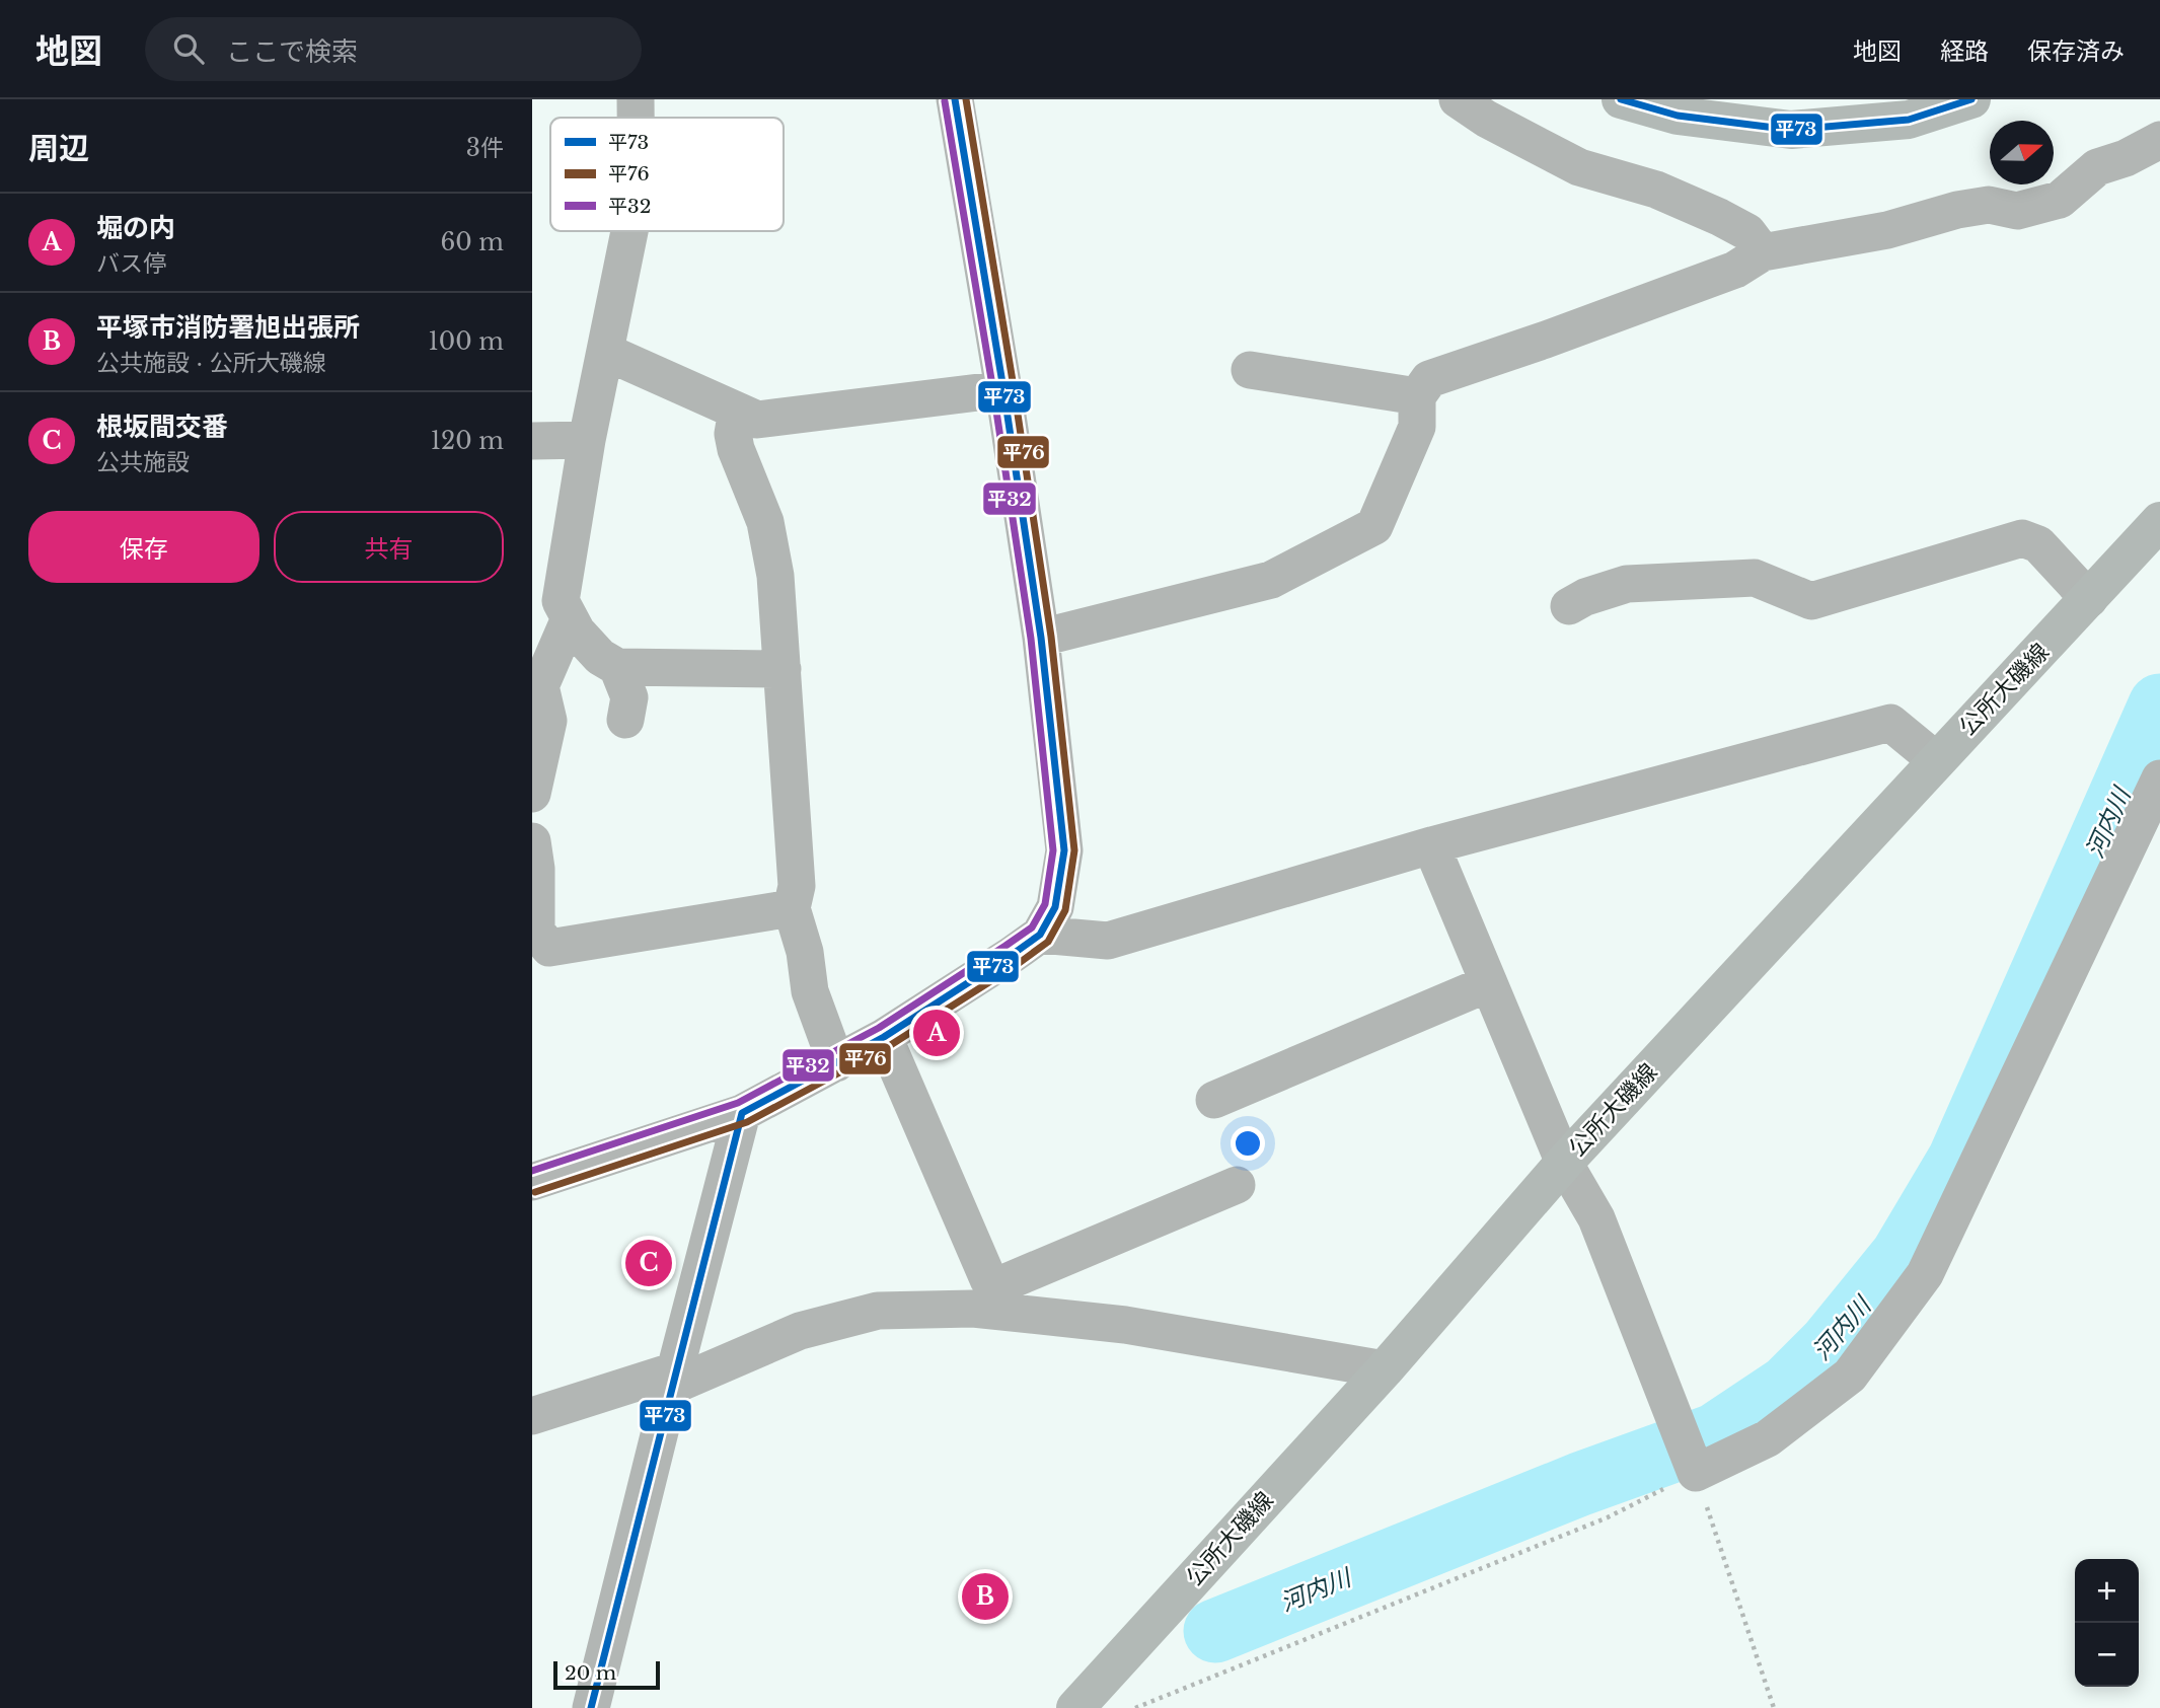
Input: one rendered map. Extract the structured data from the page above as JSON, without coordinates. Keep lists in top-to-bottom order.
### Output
{
  "streets": {
    "main road": ["公所大磯線"]
  },
  "water": ["河内川"],
  "lines": ["transit line 平73", "transit line 平76", "transit line 平32"],
  "legend": ["平73", "平76", "平32"],
  "scale_bar": "20 m",
  "north": "right",
  "page": {
    "header": "地図",
    "search": "ここで検索",
    "nav": ["地図", "経路", "保存済み"],
    "heading": ["周辺", "3件"],
    "list": [
      {
        "mark": "A",
        "name": "堀の内",
        "note": "バス停",
        "value": "60 m"
      },
      {
        "mark": "B",
        "name": "平塚市消防署旭出張所",
        "note": "公共施設 · 公所大磯線",
        "value": "100 m"
      },
      {
        "mark": "C",
        "name": "根坂間交番",
        "note": "公共施設",
        "value": "120 m"
      }
    ],
    "buttons": ["保存", "共有"],
    "pins": ["A", "C", "B"],
    "map_buttons": ["+", "−"],
    "scale": "20 m"
  }
}
